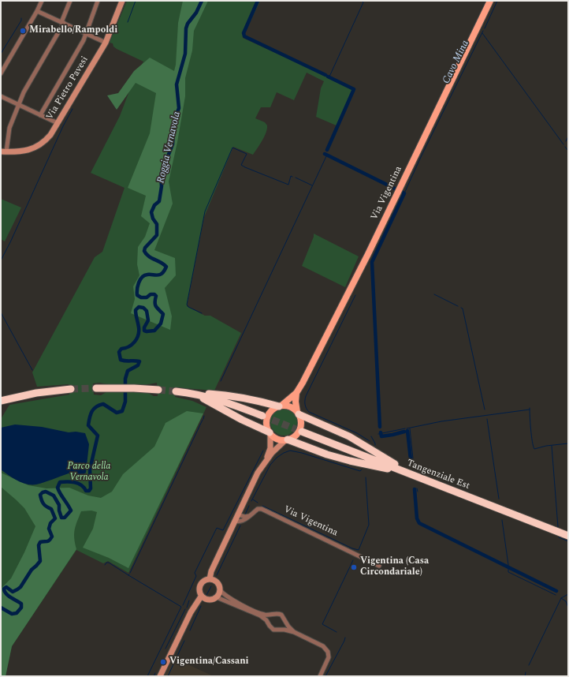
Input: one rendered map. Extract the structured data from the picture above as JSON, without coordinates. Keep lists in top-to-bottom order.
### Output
{
  "streets": {
    "highway": ["Tangenziale Est"],
    "main road": ["Via Vigentina"],
    "street": ["Via Pietro Pavesi"]
  },
  "water": ["Cavo Mina", "Roggia Vernavola"],
  "parks": ["Parco della Vernavola"],
  "places": ["Mirabello/Rampoldi", "Vigentina (Casa Circondariale)", "Vigentina/Cassani"]
}
